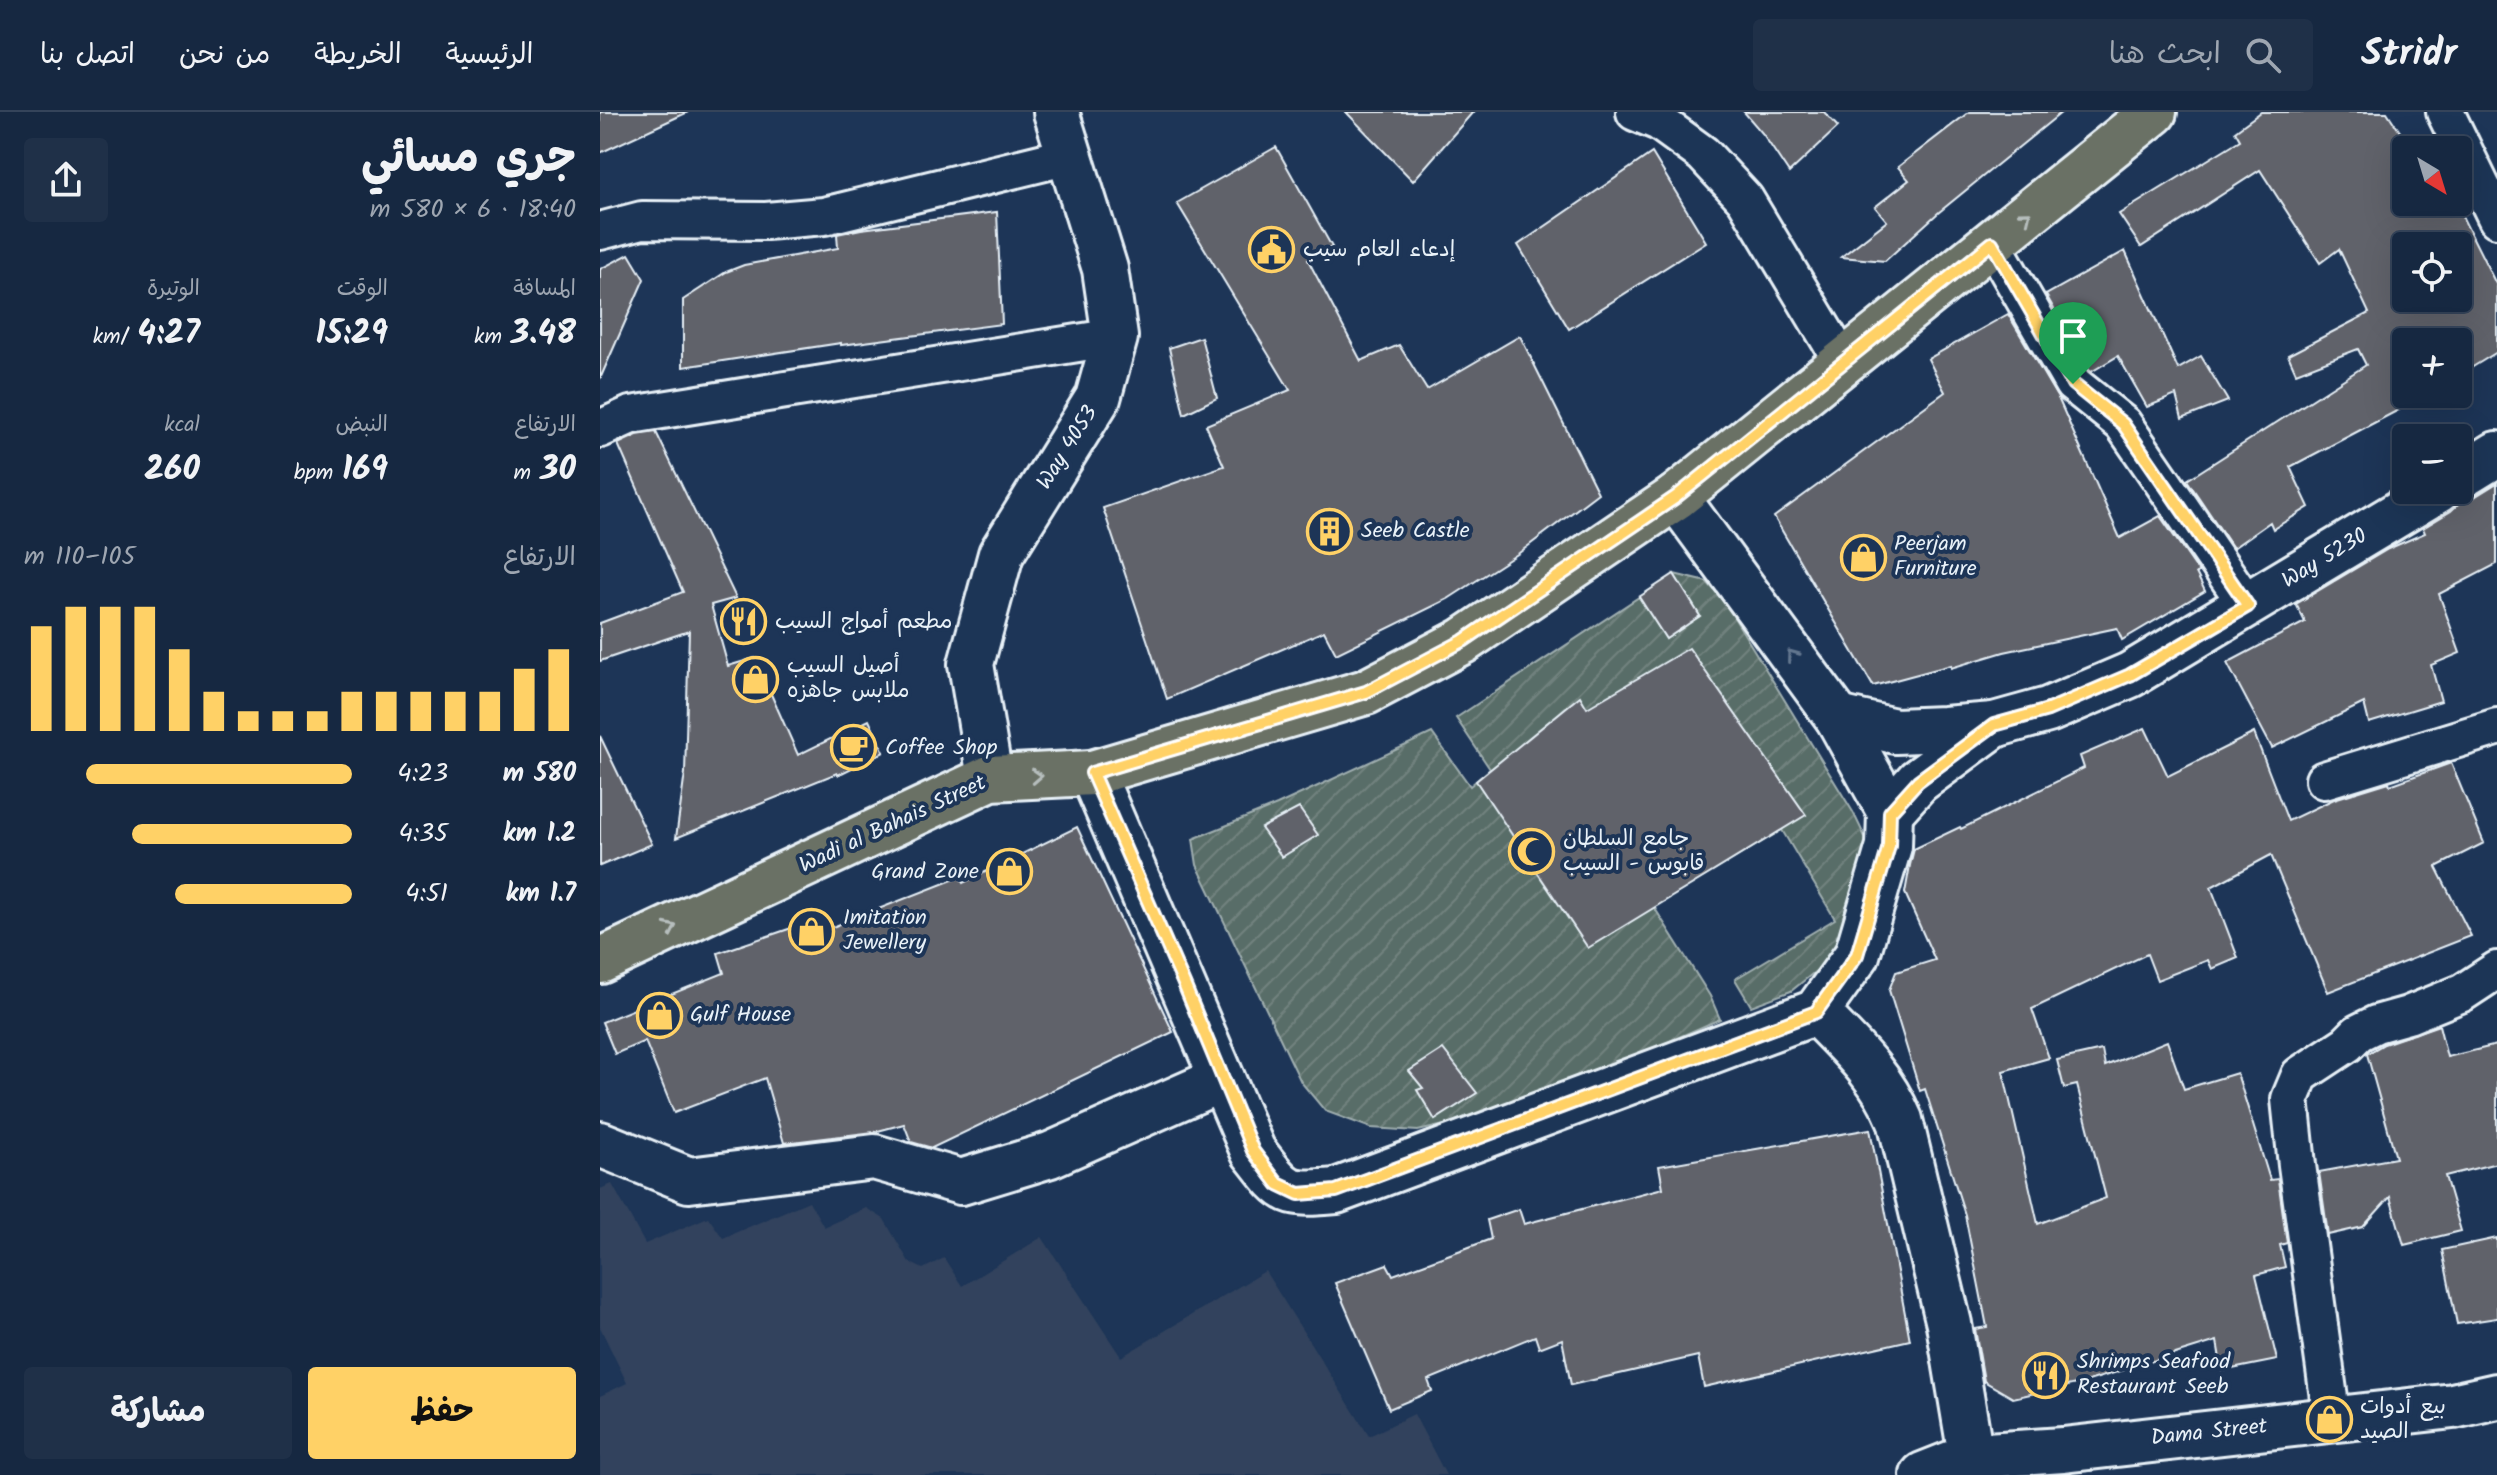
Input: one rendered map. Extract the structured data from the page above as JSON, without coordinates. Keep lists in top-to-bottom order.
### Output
{
  "streets": {
    "main road": ["Wadi al Bahais Street"],
    "street": ["Way 4053", "Way 5230", "Dama Street"]
  },
  "crossings": [
    ["Way 4053", "Wadi al Bahais Street"]
  ],
  "one_way": ["Wadi al Bahais Street"],
  "places": {
    "public building": ["إدعاء العام سيب"],
    "building": ["Seeb Castle"],
    "shop": [
      "Peerjam Furniture",
      "أصيل السيب ملابس جاهزه",
      "Grand Zone",
      "Imitation Jewellery",
      "Gulf House",
      "بيع أدوات الصيد"
    ],
    "restaurant": ["مطعم أمواج السيب", "Shrimps Seafood Restaurant Seeb"],
    "cafe": ["Coffee Shop"],
    "mosque": ["جامع السلطان قابوس - السيب"]
  },
  "north": "bottom right",
  "page": {
    "header": "Stridr",
    "search": "ابحث هنا",
    "nav": [
      "الرئيسية",
      "الخريطة",
      "من نحن",
      "اتصل بنا"
    ],
    "heading": ["جري مسائي", "18:40 · 6 × 580 m"],
    "map_buttons": ["+", "−"],
    "stats": [
      ["المسافة", "3.48 km"],
      ["الوقت", "15:29"],
      ["الوتيرة", "4:27 /km"],
      ["الارتفاع", "30 m"],
      ["النبض", "169 bpm"],
      ["kcal", "260"]
    ],
    "chart": ["الارتفاع", "105–110 m"],
    "list": [
      {
        "name": "580 m",
        "note": "4:23"
      },
      {
        "name": "1.2 km",
        "note": "4:35"
      },
      {
        "name": "1.7 km",
        "note": "4:51"
      }
    ],
    "buttons": ["حفظ", "مشاركة"]
  }
}
